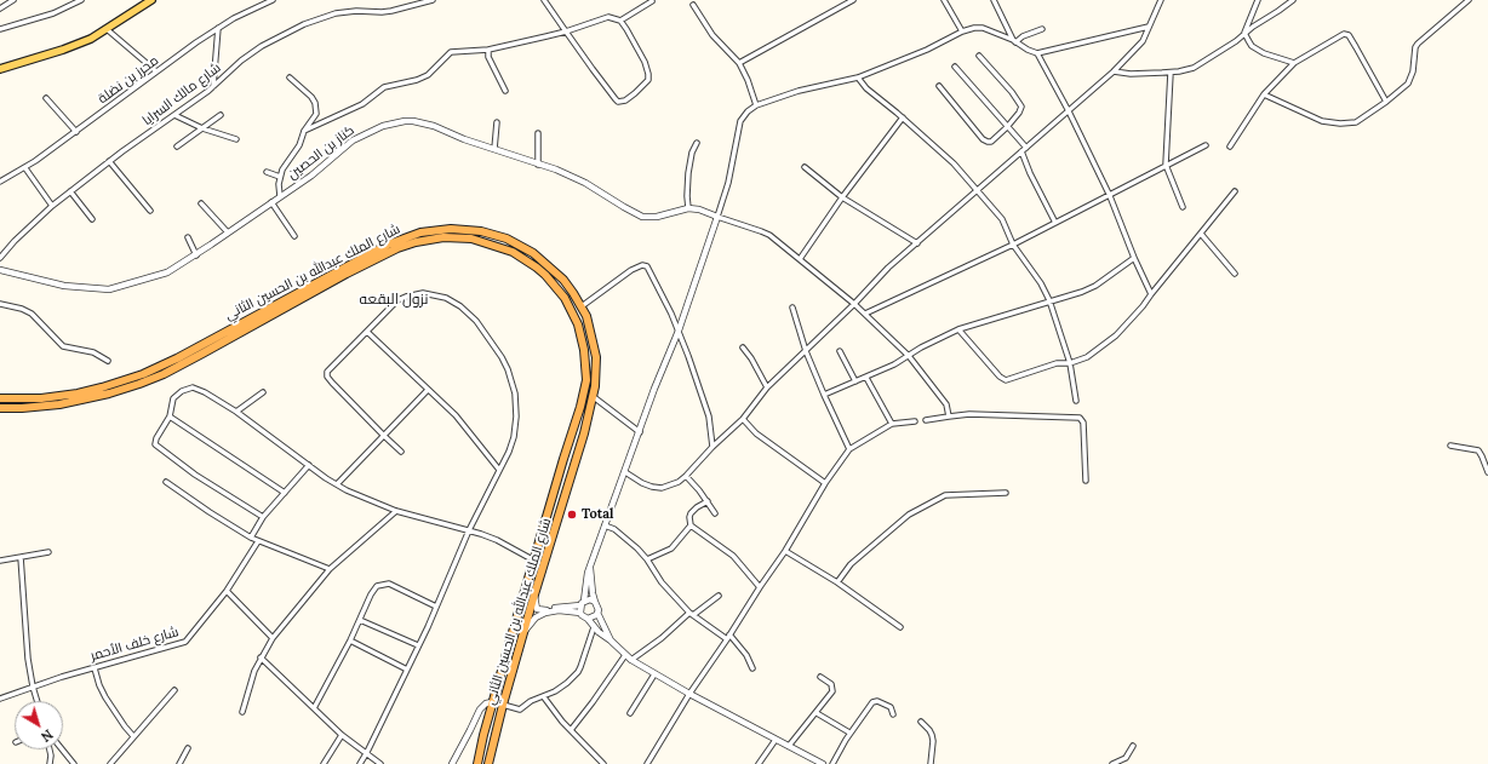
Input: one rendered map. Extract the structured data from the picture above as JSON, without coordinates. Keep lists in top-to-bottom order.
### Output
{
  "streets": {
    "highway": ["شارع الملك عبدالله بن الحسين الثاني"],
    "street": [
      "محرز بن نضلة",
      "شارع مالك السرايا",
      "كناز بن الحصين",
      "شارع خلف الأحمر"
    ]
  },
  "districts": ["نزول البقعه"],
  "places": ["Total"],
  "north": "bottom right"
}
